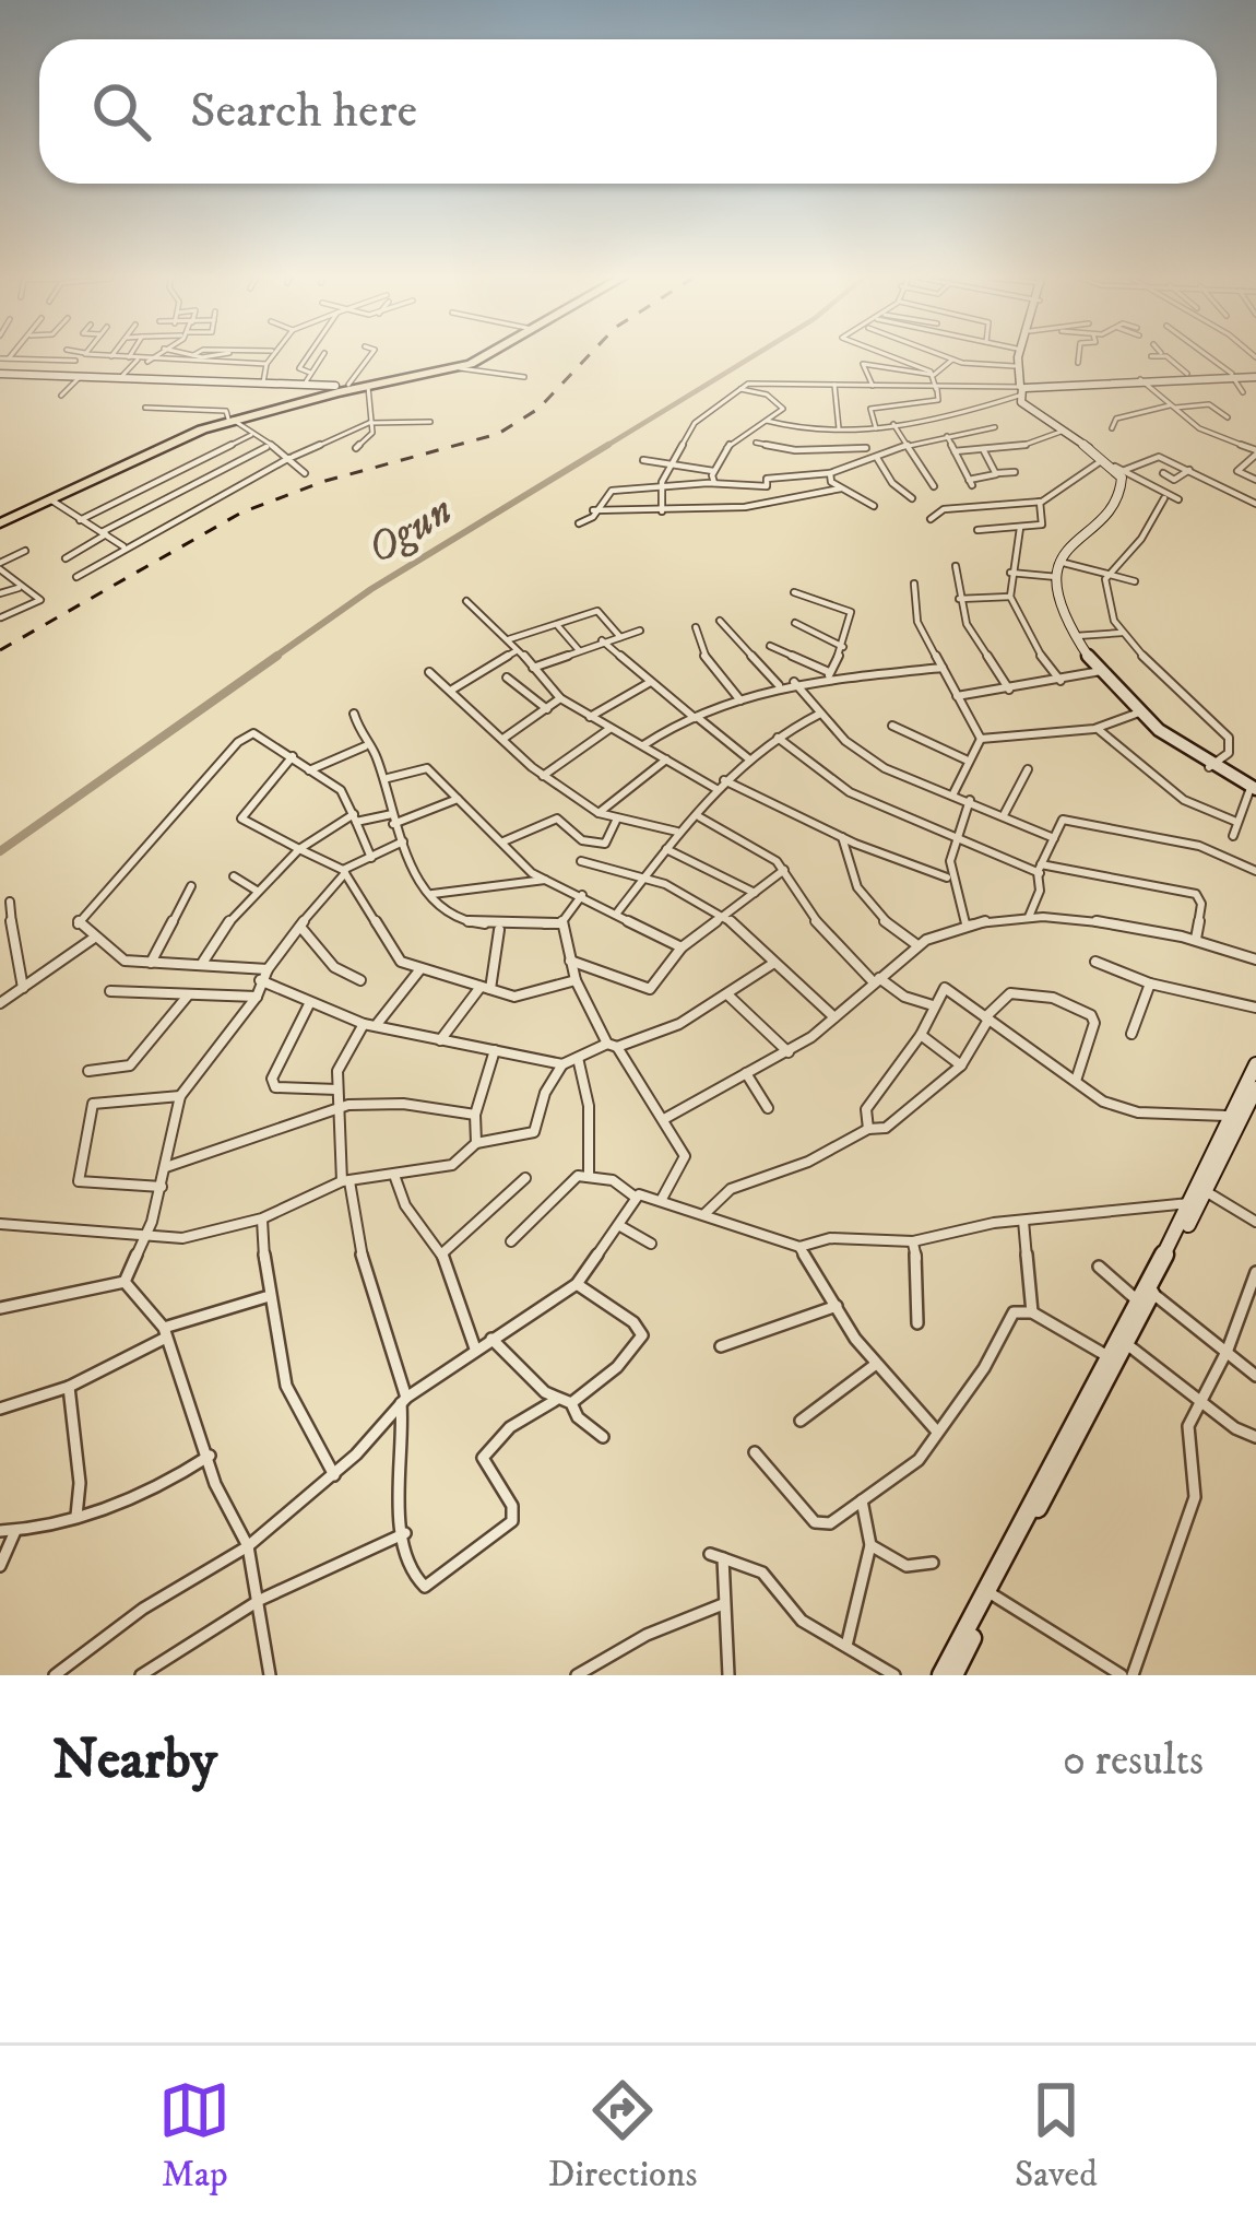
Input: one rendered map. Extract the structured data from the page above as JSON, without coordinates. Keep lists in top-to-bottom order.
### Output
{
  "water": ["Ogun"],
  "page": {
    "search": "Search here",
    "heading": ["Nearby", "0 results"],
    "nav": ["Map", "Directions", "Saved"]
  }
}
